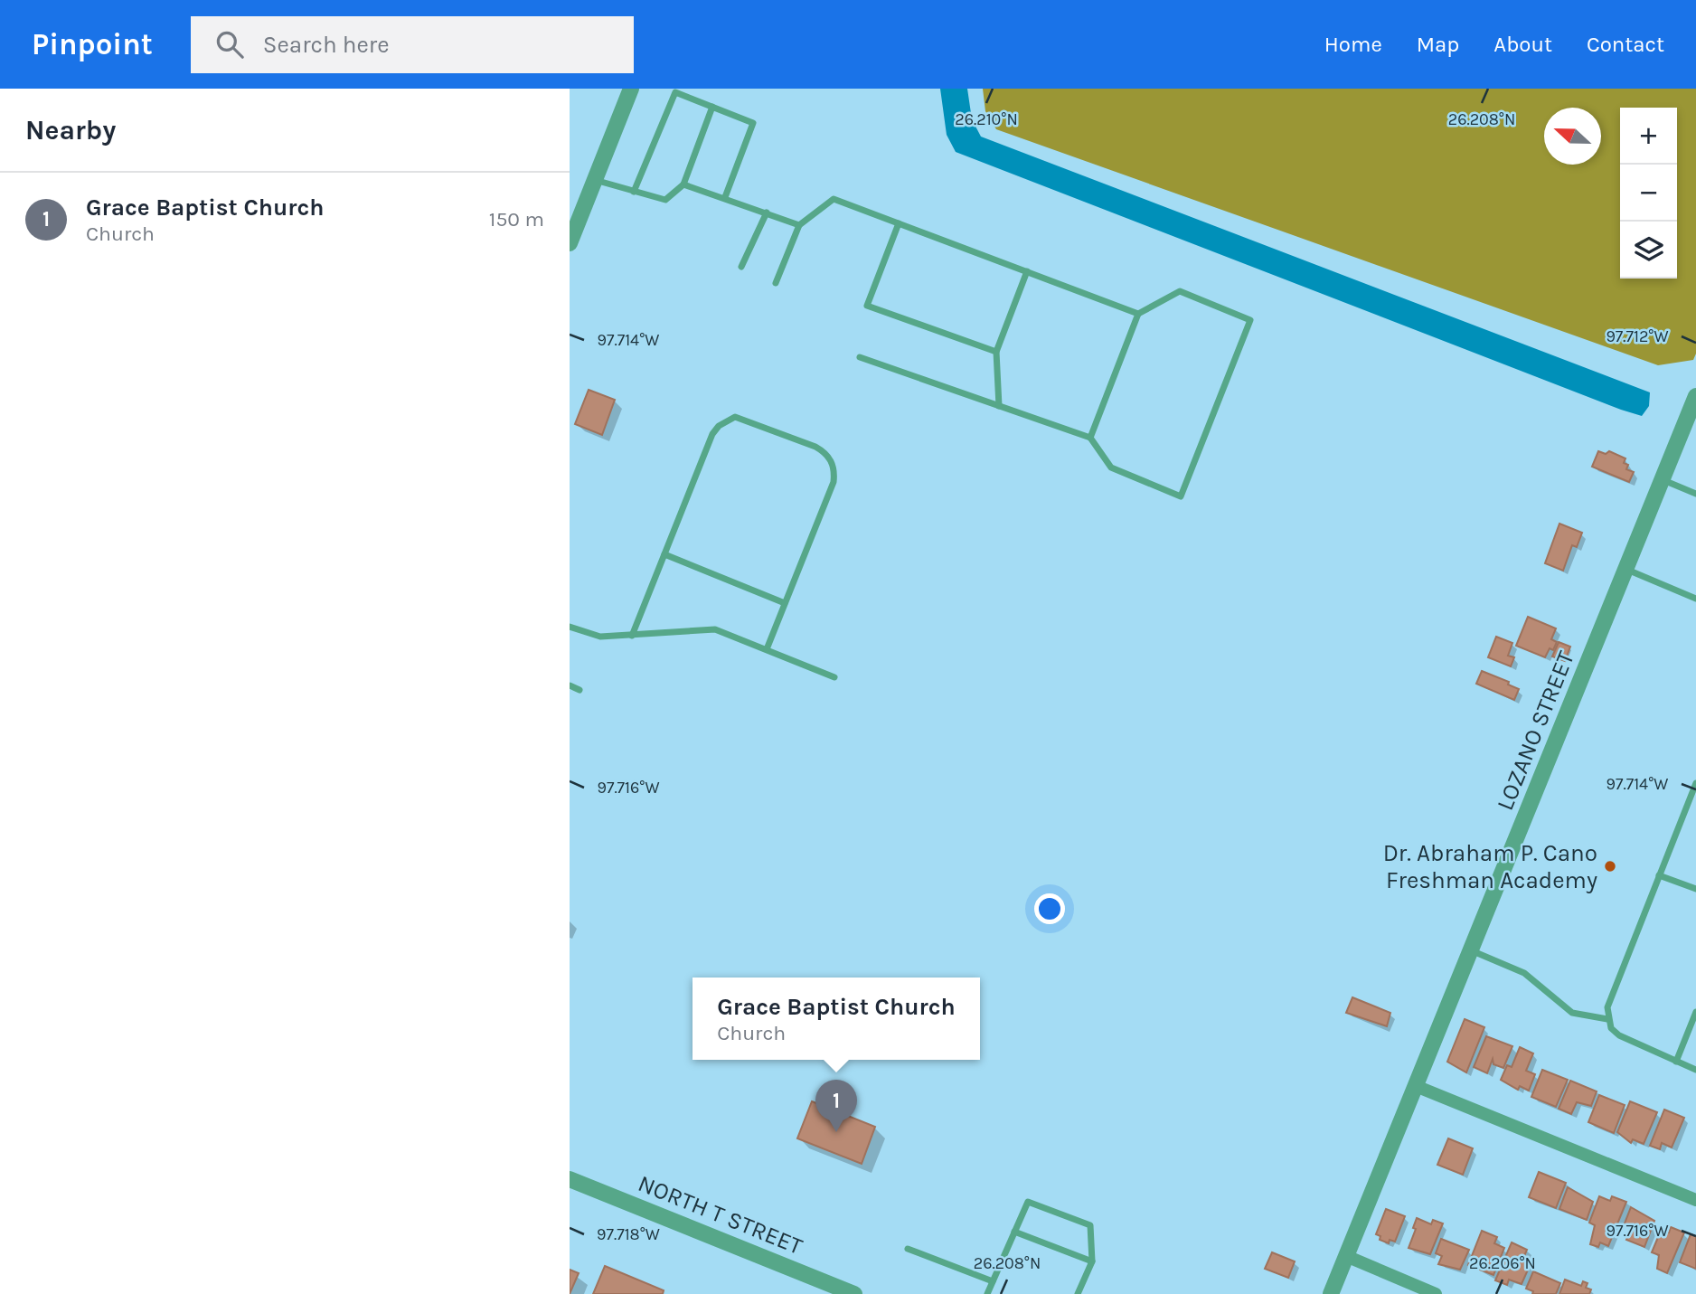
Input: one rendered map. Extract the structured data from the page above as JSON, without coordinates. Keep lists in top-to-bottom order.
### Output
{
  "streets": {
    "street": ["LOZANO STREET", "NORTH T STREET"]
  },
  "places": ["Dr. Abraham P. Cano Freshman Academy"],
  "north": "left",
  "page": {
    "header": "Pinpoint",
    "search": "Search here",
    "nav": [
      "Home",
      "Map",
      "About",
      "Contact"
    ],
    "heading": "Nearby",
    "map_buttons": ["+", "−"],
    "list": [
      {
        "mark": "1",
        "name": "Grace Baptist Church",
        "note": "Church",
        "value": "150 m"
      }
    ],
    "popup": ["Grace Baptist Church", "Church"],
    "pins": "1"
  },
  "coordinates": [
    "26.210°N",
    "26.208°N",
    "97.712°W",
    "97.714°W",
    "97.716°W",
    "97.718°W",
    "26.206°N"
  ]
}
